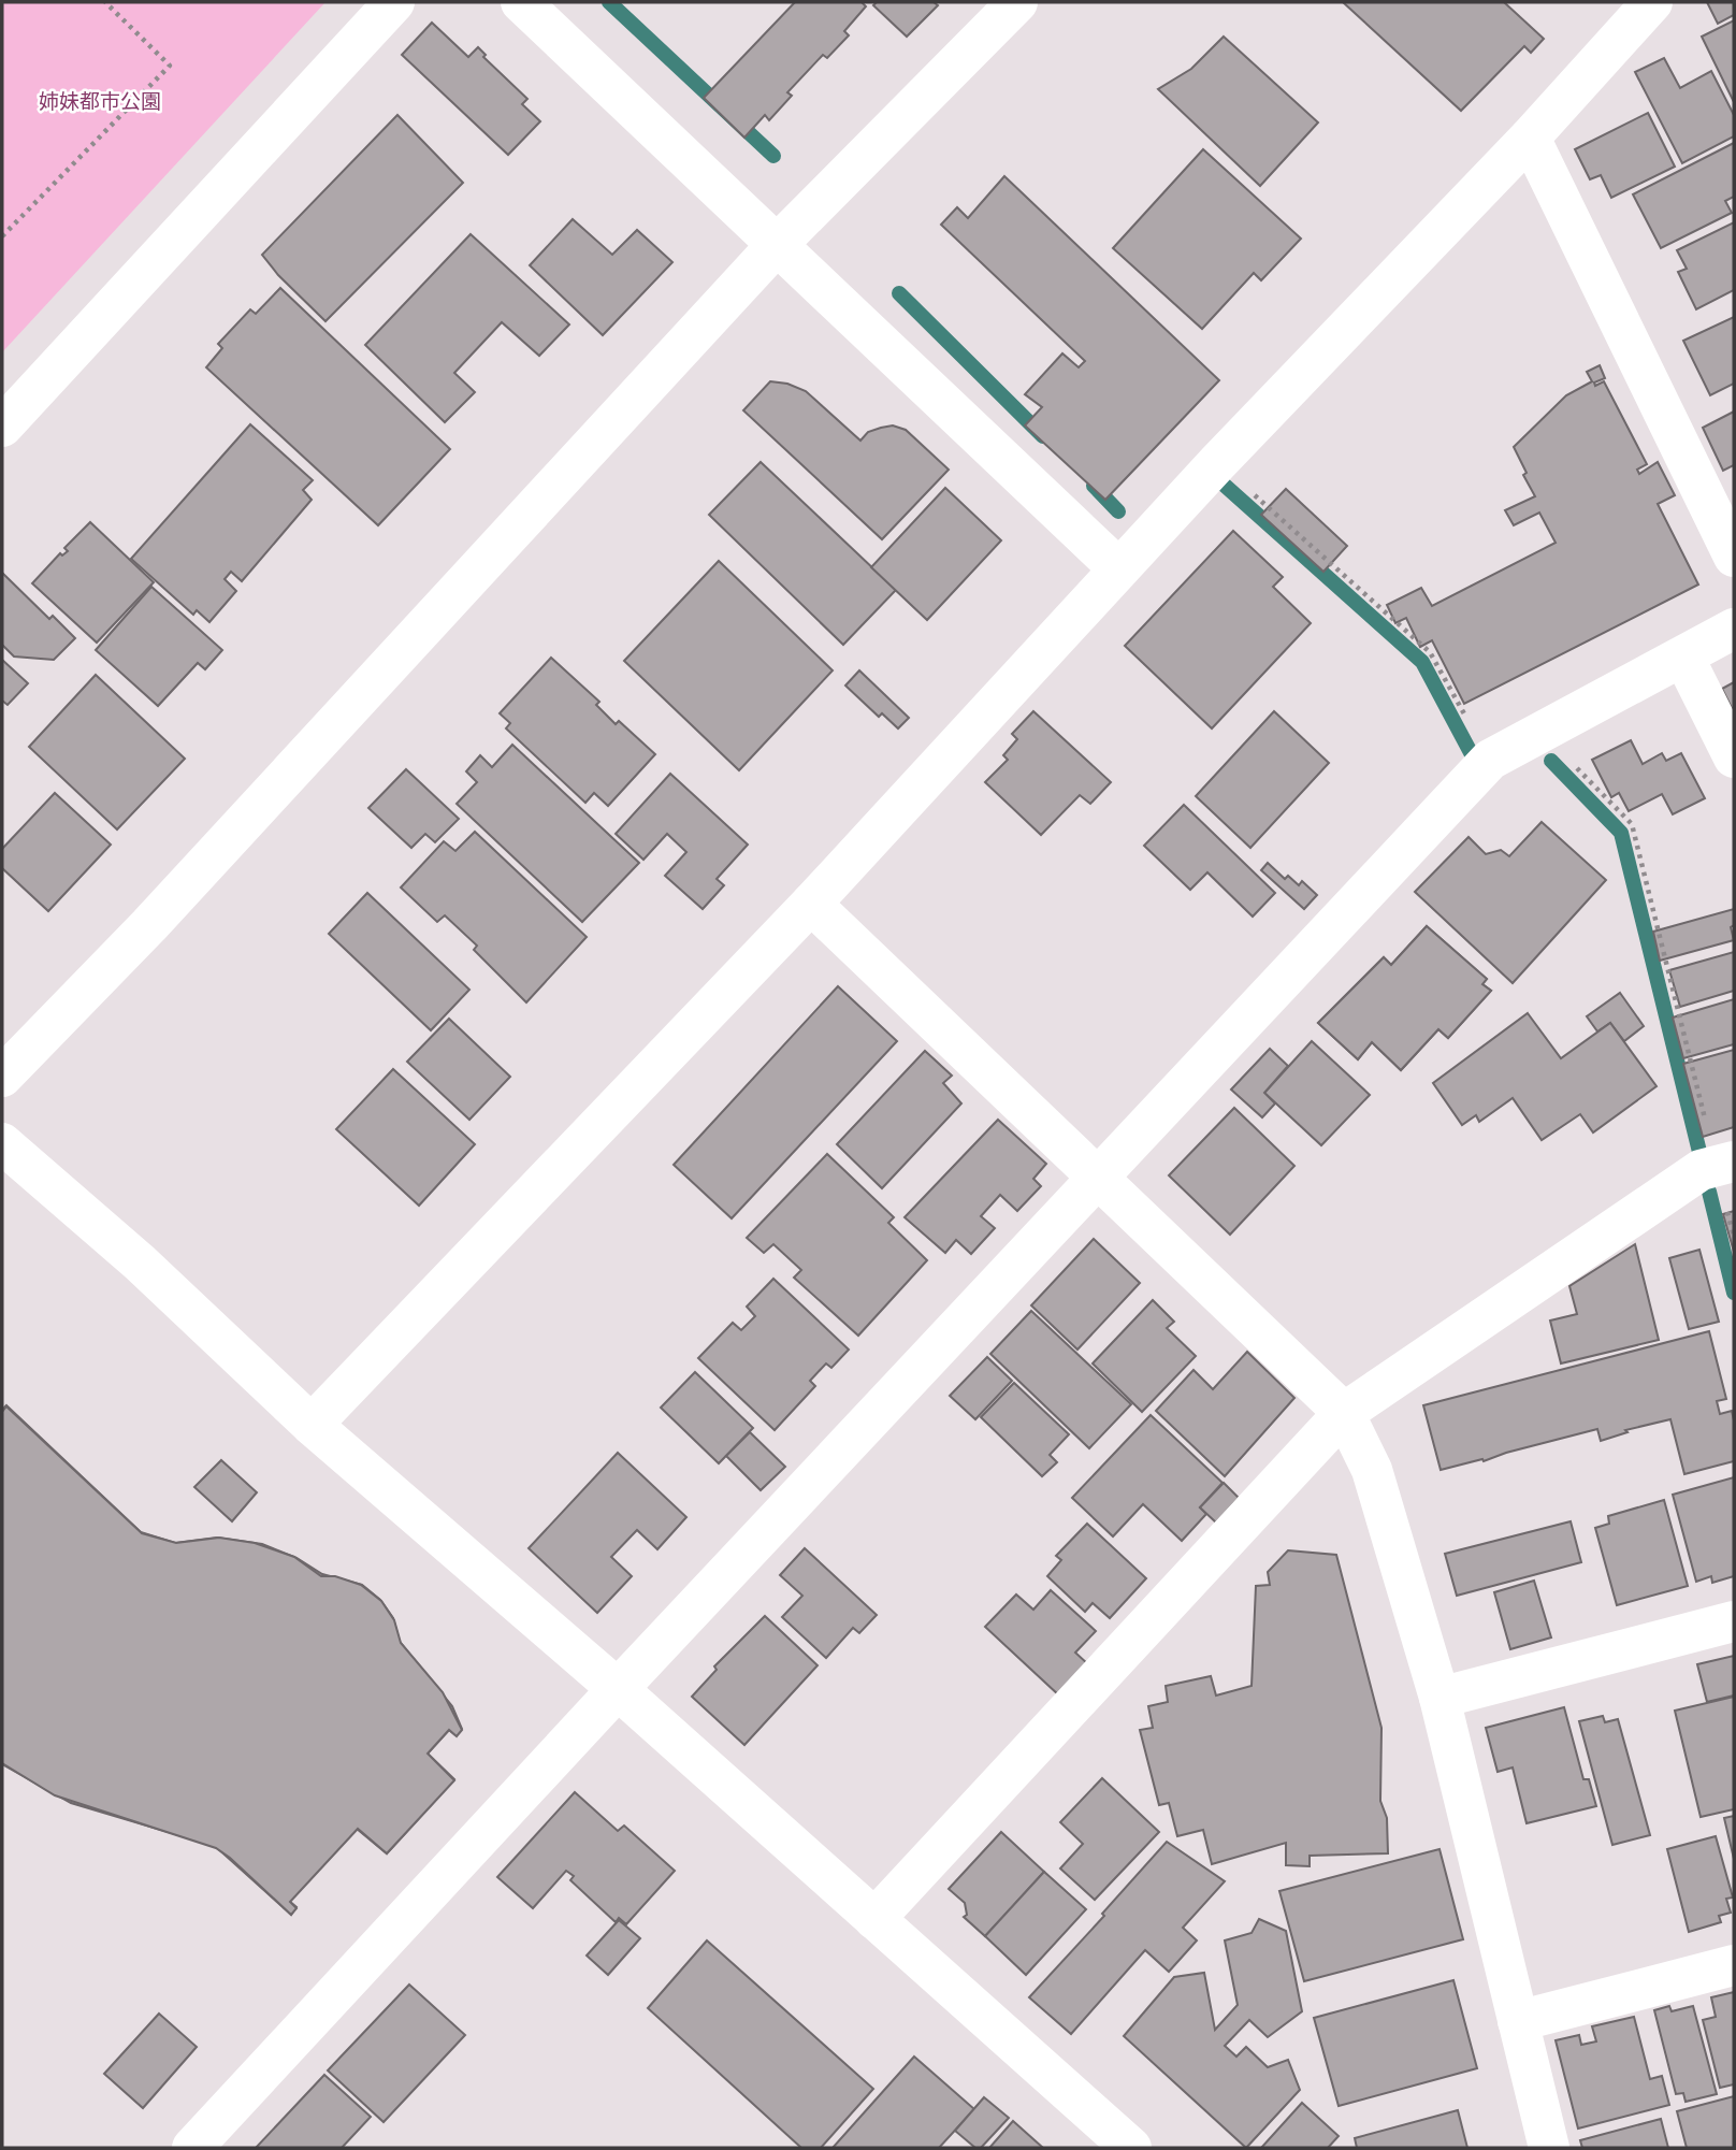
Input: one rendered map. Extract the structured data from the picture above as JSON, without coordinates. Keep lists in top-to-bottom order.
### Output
{
  "parks": ["姉妹都市公園"]
}
